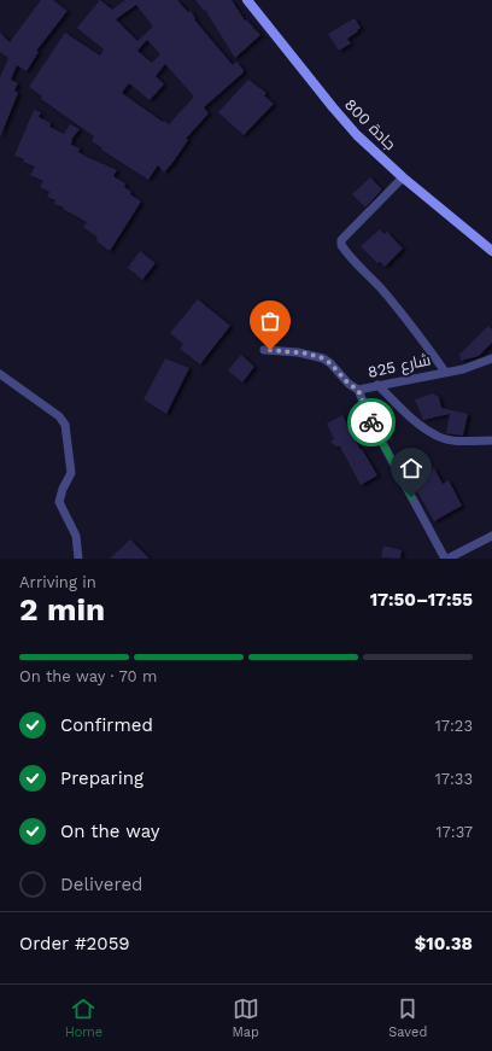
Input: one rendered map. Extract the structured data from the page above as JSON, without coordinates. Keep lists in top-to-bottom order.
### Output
{
  "streets": {
    "main road": ["جادة 800"],
    "street": ["شارع 825"]
  },
  "page": {
    "heading": ["2 min", "Arriving in", "17:50–17:55"],
    "panel": ["Order #2059", "$10.38"],
    "bar": "On the way · 70 m",
    "list": [
      ["Confirmed", "17:23"],
      ["Preparing", "17:33"],
      ["On the way", "17:37"],
      "Delivered"
    ],
    "tabs": ["Home", "Map", "Saved"]
  }
}
